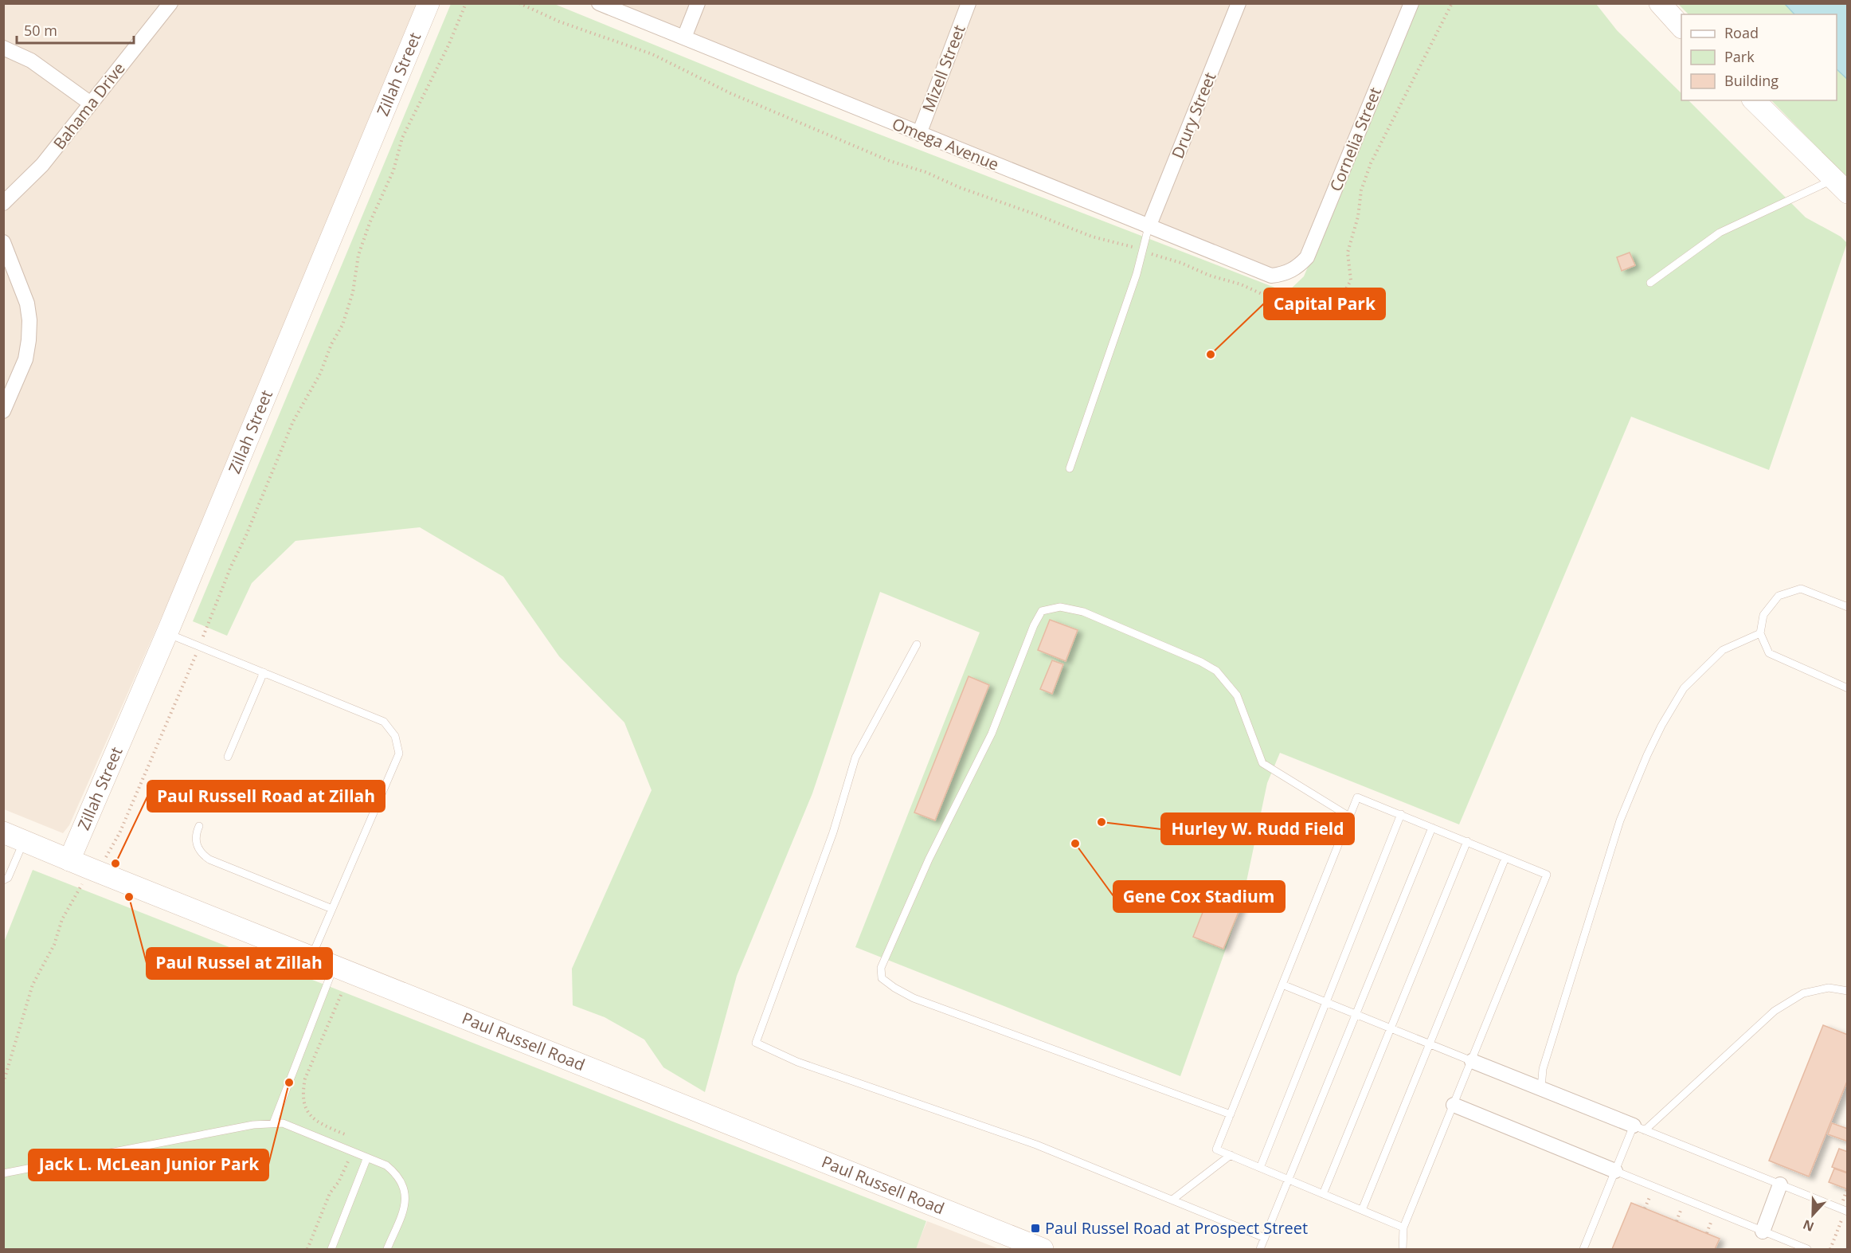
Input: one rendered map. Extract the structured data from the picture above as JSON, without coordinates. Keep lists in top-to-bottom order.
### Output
{
  "streets": {
    "street": [
      "Mizell Street",
      "Zillah Street",
      "Bahama Drive",
      "Drury Street",
      "Cornelia Street",
      "Omega Avenue",
      "Paul Russell Road"
    ]
  },
  "crossings": [
    ["Mizell Street", "Omega Avenue"],
    ["Zillah Street", "Paul Russell Road"],
    ["Drury Street", "Omega Avenue"],
    ["Cornelia Street", "Omega Avenue"]
  ],
  "places": {
    "other": [
      "Capital Park",
      "Hurley W. Rudd Field",
      "Gene Cox Stadium",
      "Paul Russell Road at Zillah",
      "Paul Russel at Zillah",
      "Jack L. McLean Junior Park"
    ],
    "transit": ["Paul Russel Road at Prospect Street"]
  },
  "legend": ["Road", "Park", "Building"],
  "scale_bar": "50 m",
  "north": "bottom"
}
